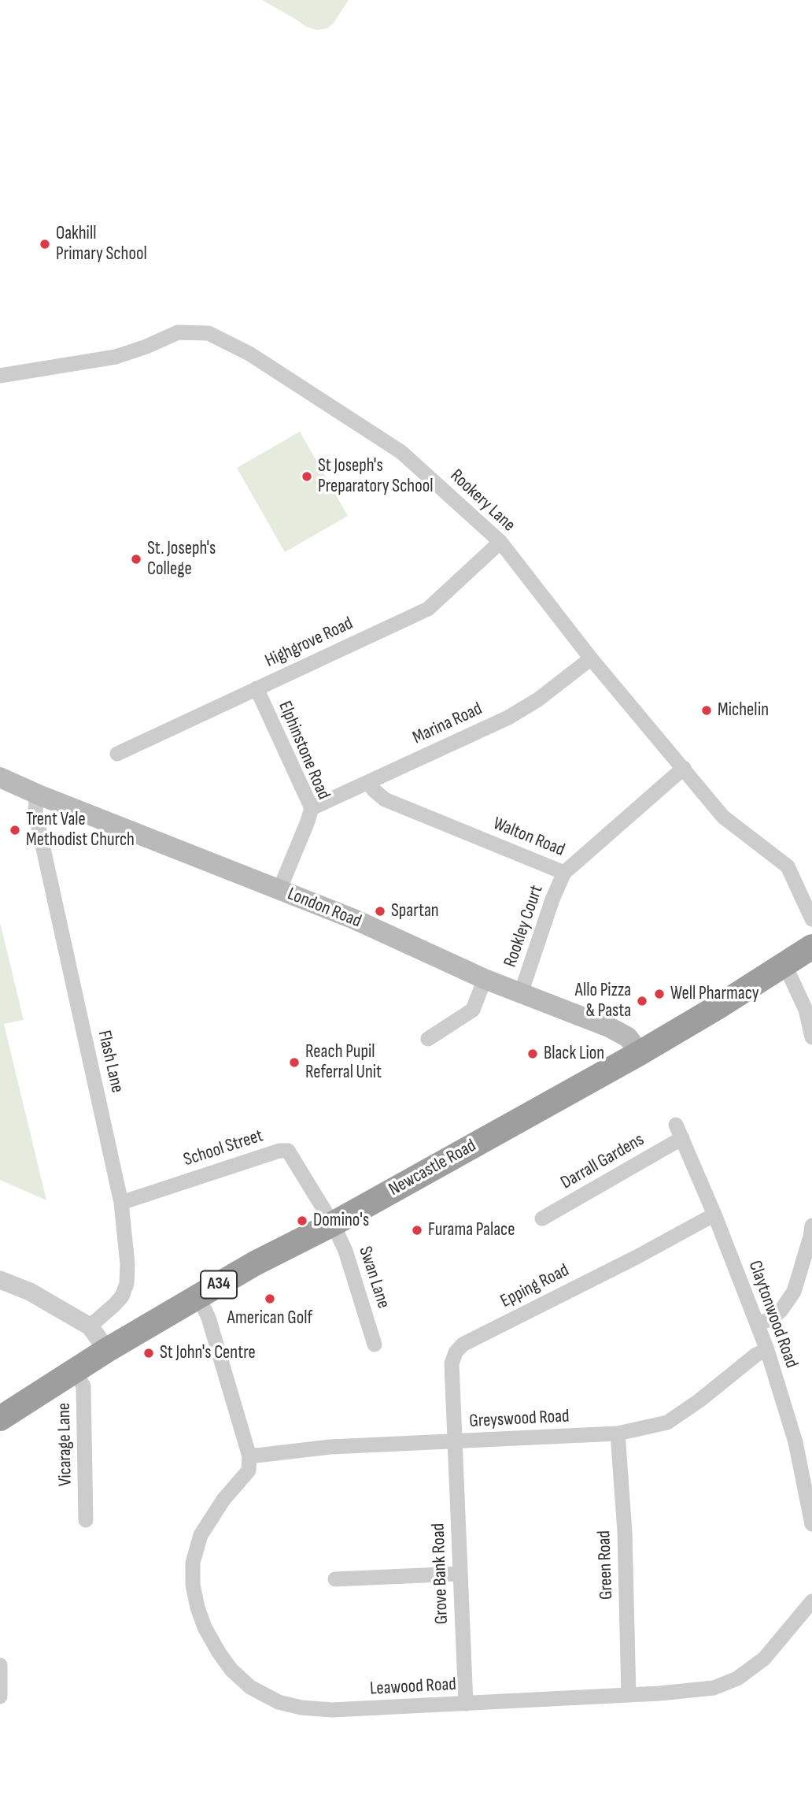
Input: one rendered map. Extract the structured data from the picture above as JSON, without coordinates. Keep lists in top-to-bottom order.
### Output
{
  "streets": {
    "highway": ["Newcastle Road", "A34"],
    "main road": ["London Road"],
    "street": [
      "Rookery Lane",
      "Highgrove Road",
      "Marina Road",
      "Elphinstone Road",
      "Walton Road",
      "Rookley Court",
      "Flash Lane",
      "School Street",
      "Darrall Gardens",
      "Swan Lane",
      "Epping Road",
      "Claytonwood Road",
      "Greyswood Road",
      "Vicarage Lane",
      "Green Road",
      "Grove Bank Road",
      "Leawood Road"
    ]
  },
  "crossings": [
    ["Rookery Lane", "Highgrove Road"],
    ["Rookery Lane", "Marina Road"],
    ["Rookery Lane", "Walton Road"],
    ["Highgrove Road", "Elphinstone Road"],
    ["Marina Road", "Elphinstone Road"],
    ["Marina Road", "Walton Road"],
    ["Elphinstone Road", "London Road"],
    ["Walton Road", "Rookley Court"],
    ["London Road", "Rookley Court"],
    ["London Road", "Flash Lane"],
    ["London Road", "Newcastle Road"],
    ["London Road", "A34"],
    ["Flash Lane", "School Street"],
    ["School Street", "Newcastle Road"],
    ["School Street", "Swan Lane"],
    ["Darrall Gardens", "Claytonwood Road"],
    ["Newcastle Road", "Swan Lane"],
    ["Newcastle Road", "A34"],
    ["Newcastle Road", "Vicarage Lane"],
    ["Epping Road", "Claytonwood Road"],
    ["Epping Road", "Greyswood Road"],
    ["Epping Road", "Grove Bank Road"],
    ["Claytonwood Road", "Greyswood Road"],
    ["Greyswood Road", "Green Road"],
    ["Greyswood Road", "Grove Bank Road"],
    ["Greyswood Road", "Leawood Road"],
    ["Green Road", "Leawood Road"],
    ["Grove Bank Road", "Leawood Road"]
  ],
  "places": [
    "Oakhill Primary School",
    "St Joseph's Preparatory School",
    "St. Joseph's College",
    "Michelin",
    "Trent Vale Methodist Church",
    "Spartan",
    "Well Pharmacy",
    "Allo Pizza & Pasta",
    "Black Lion",
    "Reach Pupil Referral Unit",
    "Domino's",
    "Furama Palace",
    "American Golf",
    "St John's Centre"
  ]
}
